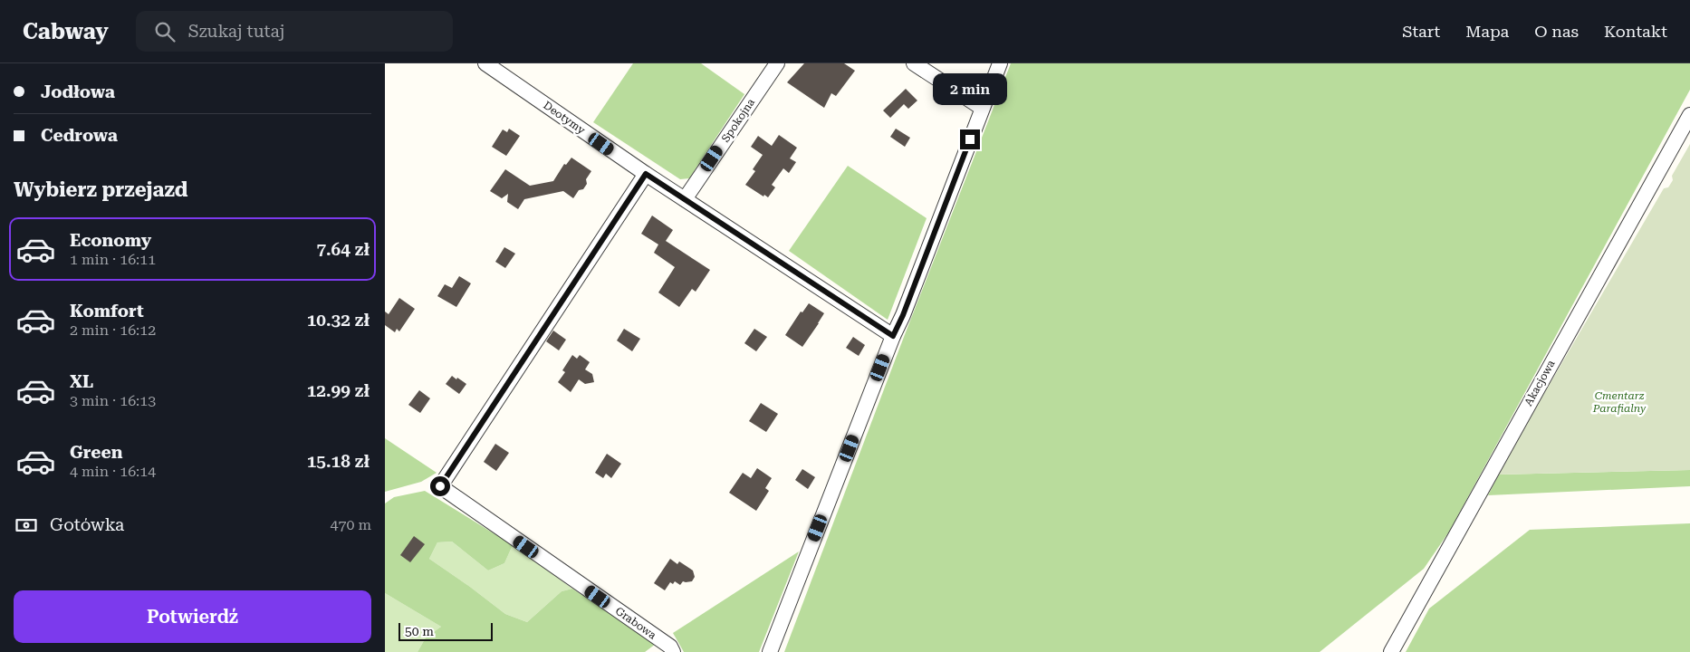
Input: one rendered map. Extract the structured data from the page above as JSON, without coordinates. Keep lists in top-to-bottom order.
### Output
{
  "streets": {
    "street": [
      "Deotymy",
      "Spokojna",
      "Akacjowa",
      "Grabowa"
    ]
  },
  "crossings": [
    ["Deotymy", "Spokojna"],
    ["Deotymy", "Grabowa"]
  ],
  "parks": ["Cmentarz Parafialny"],
  "scale_bar": "50 m",
  "page": {
    "header": "Cabway",
    "search": "Szukaj tutaj",
    "nav": [
      "Start",
      "Mapa",
      "O nas",
      "Kontakt"
    ],
    "banner": ["Jodłowa", "Cedrowa"],
    "bubble": "2 min",
    "heading": "Wybierz przejazd",
    "list": [
      {
        "name": "Economy",
        "note": "1 min · 16:11",
        "value": "7.64 zł"
      },
      {
        "name": "Komfort",
        "note": "2 min · 16:12",
        "value": "10.32 zł"
      },
      {
        "name": "XL",
        "note": "3 min · 16:13",
        "value": "12.99 zł"
      },
      {
        "name": "Green",
        "note": "4 min · 16:14",
        "value": "15.18 zł"
      }
    ],
    "pay": ["Gotówka", "470 m"],
    "buttons": "Potwierdź",
    "scale": "50 m"
  }
}
